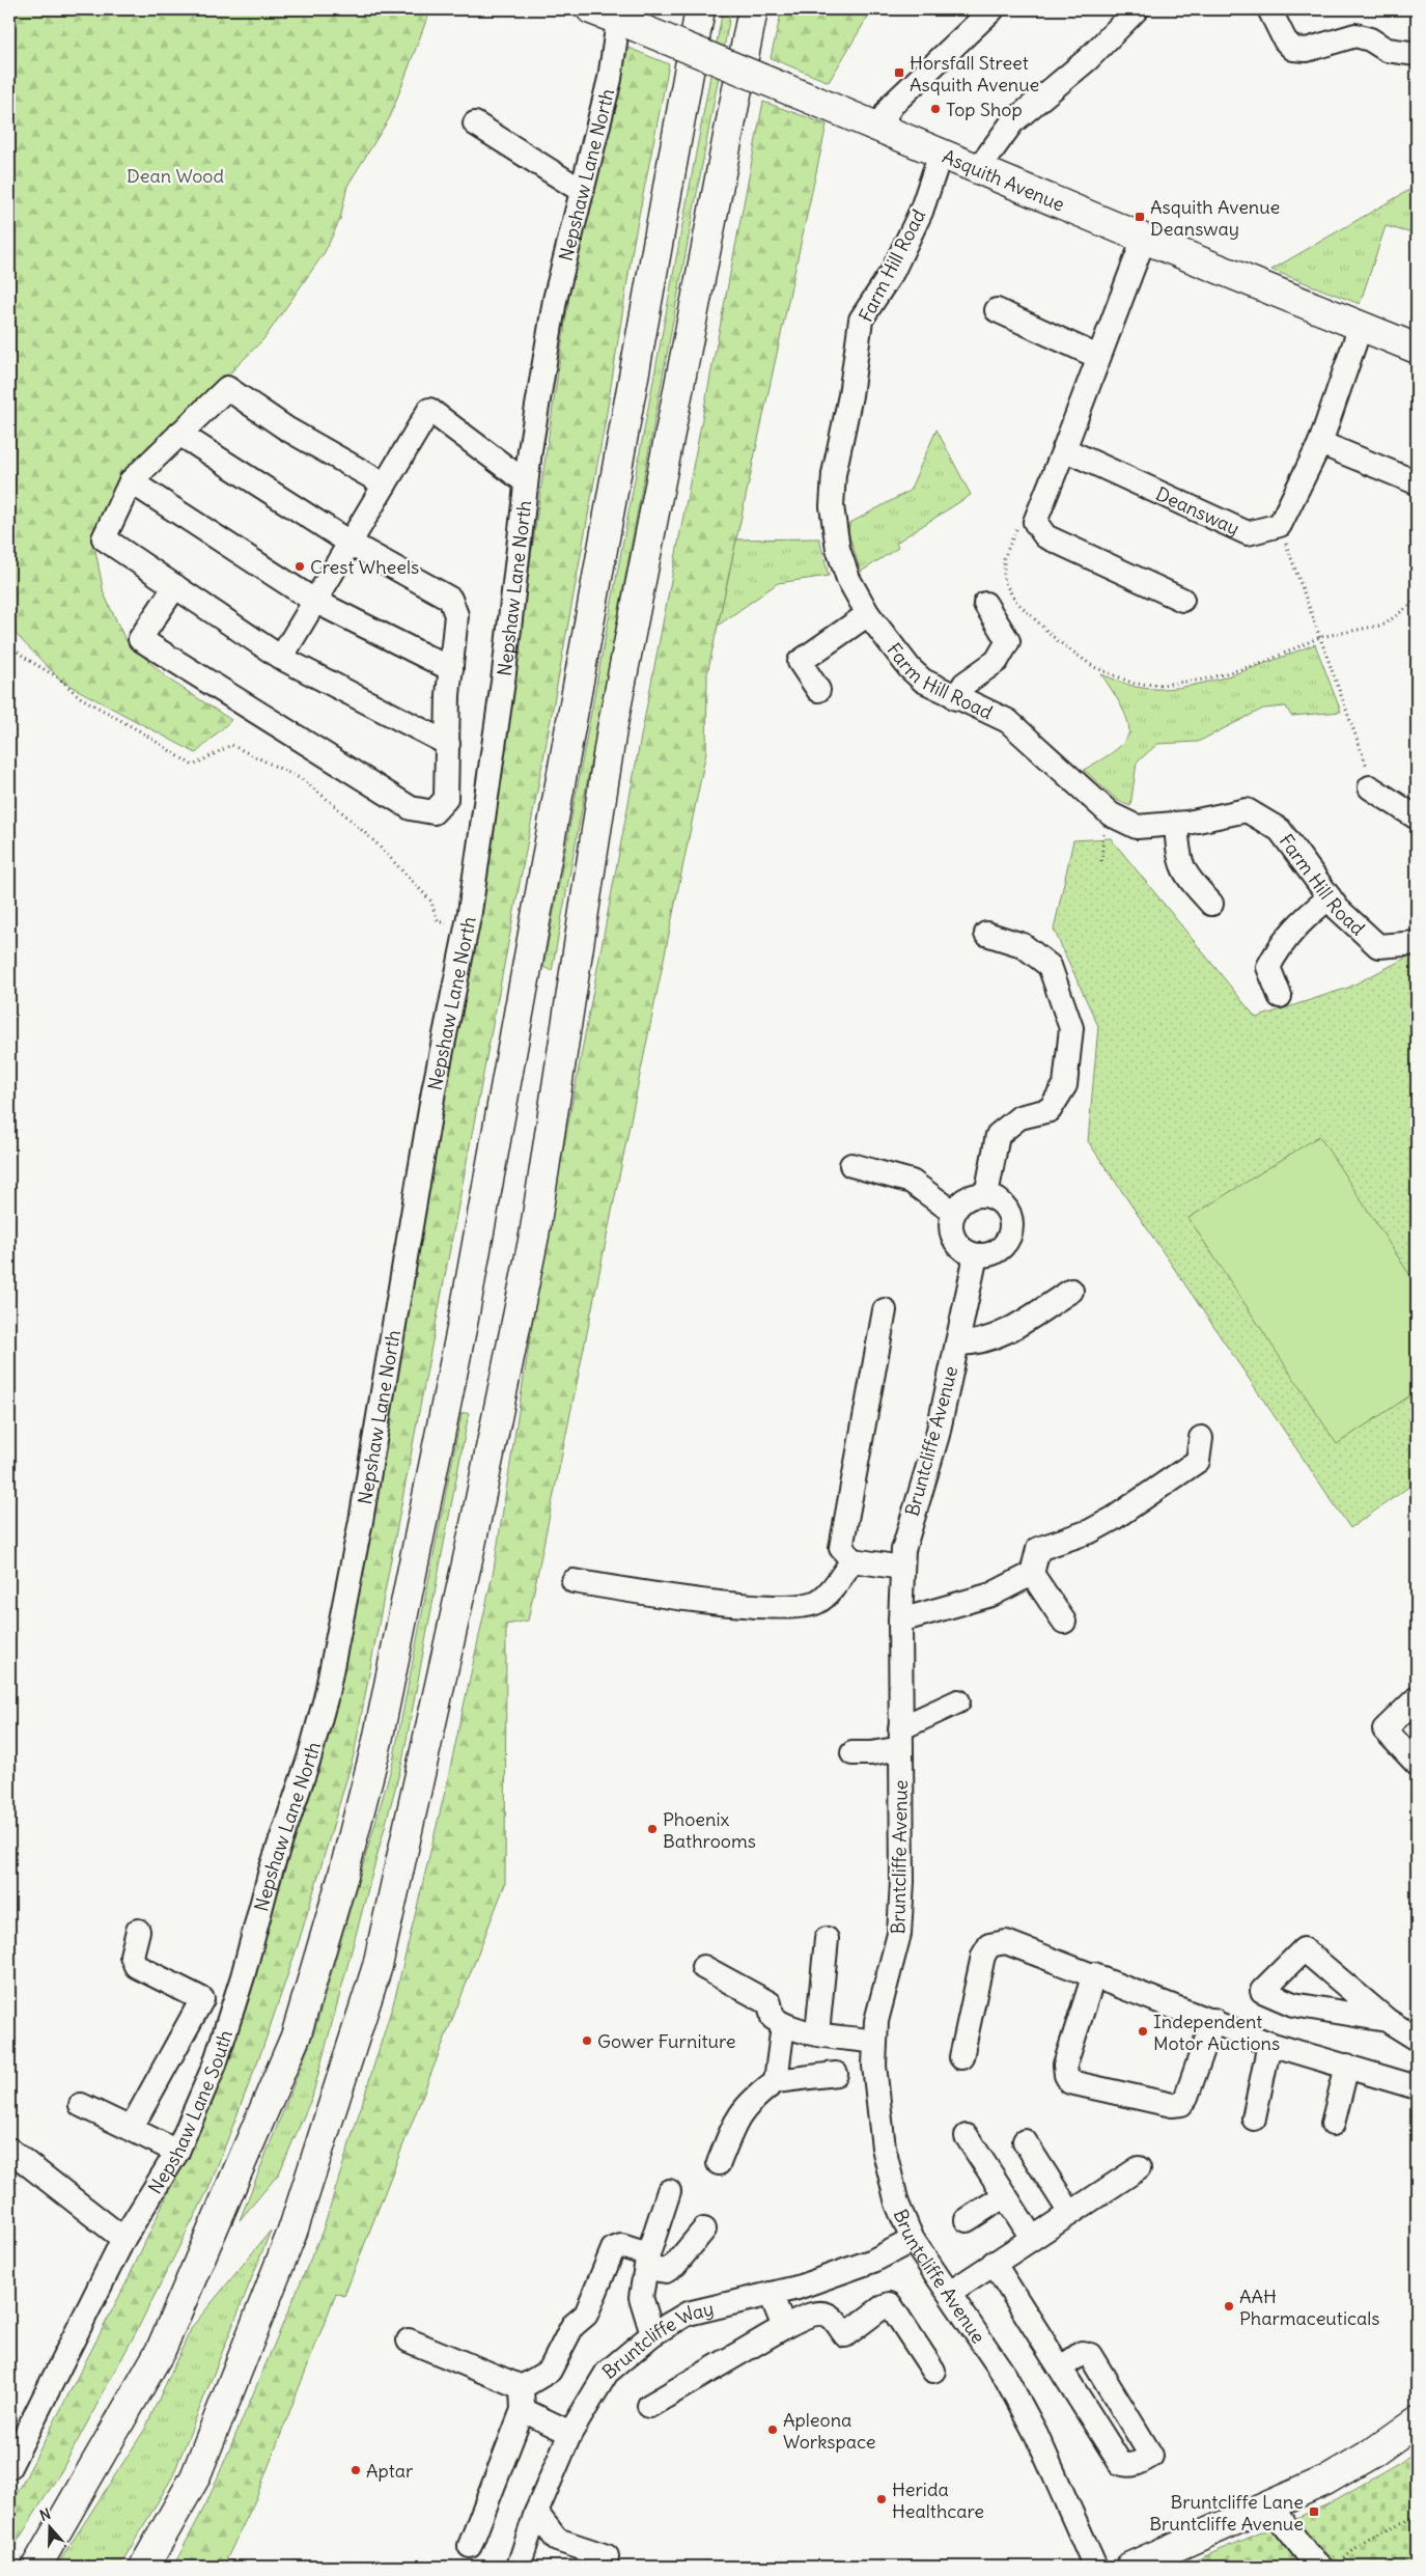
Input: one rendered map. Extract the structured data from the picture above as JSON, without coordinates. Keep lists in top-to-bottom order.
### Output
{
  "streets": {
    "main road": ["Asquith Avenue"],
    "street": [
      "Nepshaw Lane North",
      "Farm Hill Road",
      "Deansway",
      "Bruntcliffe Avenue",
      "Nepshaw Lane South",
      "Bruntcliffe Way"
    ]
  },
  "crossings": [
    ["Nepshaw Lane North", "Asquith Avenue"],
    ["Nepshaw Lane North", "Nepshaw Lane South"],
    ["Asquith Avenue", "Farm Hill Road"],
    ["Bruntcliffe Avenue", "Bruntcliffe Way"]
  ],
  "parks": ["Dean Wood"],
  "places": {
    "transit": ["Horsfall Street Asquith Avenue", "Asquith Avenue Deansway", "Bruntcliffe Lane Bruntcliffe Avenue"],
    "other": [
      "Top Shop",
      "Crest Wheels",
      "Phoenix Bathrooms",
      "Independent Motor Auctions",
      "Gower Furniture",
      "AAH Pharmaceuticals",
      "Apleona Workspace",
      "Aptar",
      "Herida Healthcare"
    ]
  },
  "north": "top"
}
